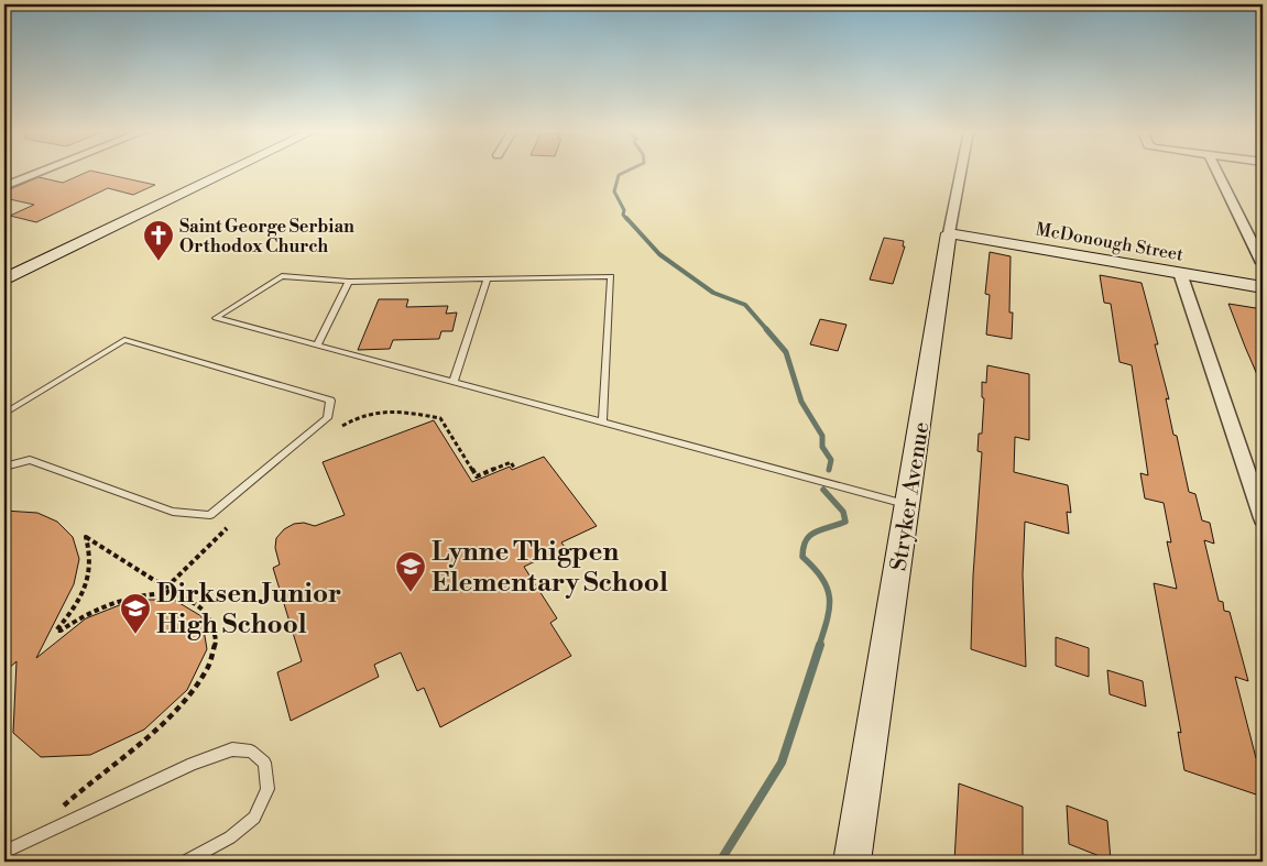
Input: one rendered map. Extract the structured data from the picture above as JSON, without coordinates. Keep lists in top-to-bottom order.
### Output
{
  "streets": {
    "street": ["McDonough Street", "Stryker Avenue"]
  },
  "crossings": [
    ["McDonough Street", "Stryker Avenue"]
  ],
  "places": {
    "church": ["Saint George Serbian Orthodox Church"],
    "school or university": ["Lynne Thigpen Elementary School", "Dirksen Junior High School"]
  }
}
